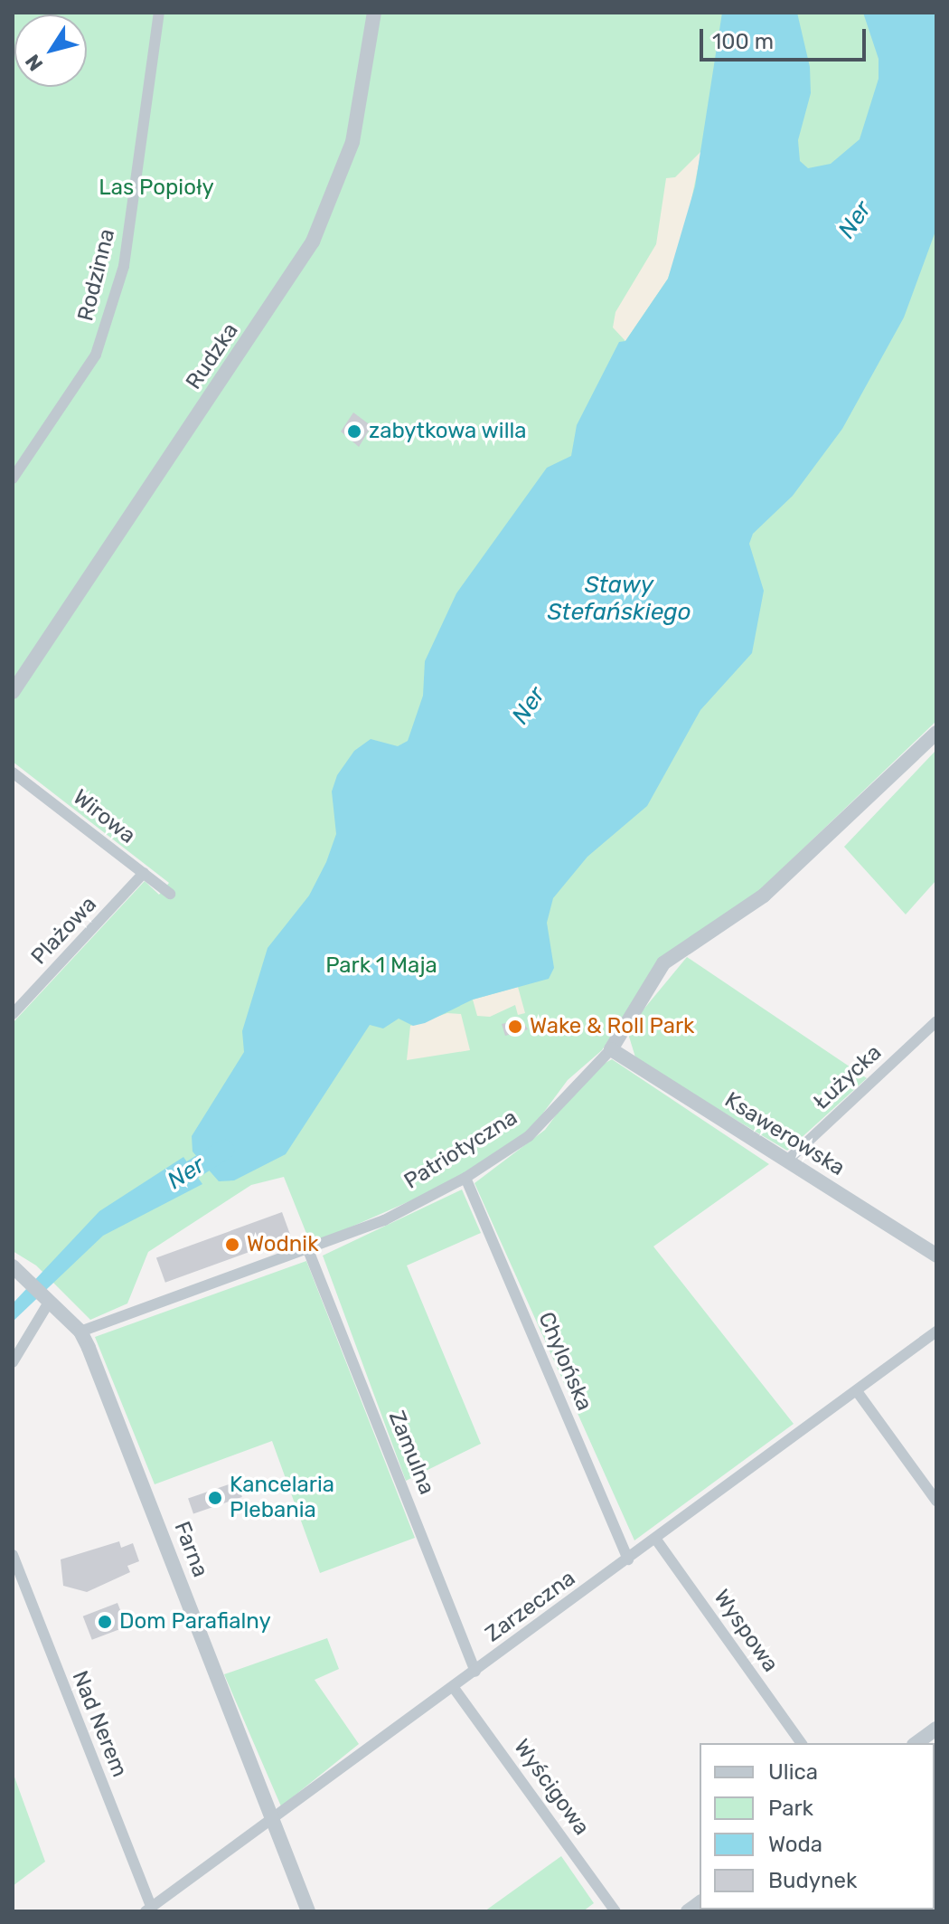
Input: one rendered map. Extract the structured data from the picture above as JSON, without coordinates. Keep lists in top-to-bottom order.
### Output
{
  "streets": {
    "street": [
      "Rodzinna",
      "Rudzka",
      "Wirowa",
      "Plażowa",
      "Łużycka",
      "Ksawerowska",
      "Patriotyczna",
      "Chylońska",
      "Zamulna",
      "Farna",
      "Zarzeczna",
      "Wyspowa",
      "Nad Nerem",
      "Wyścigowa"
    ]
  },
  "crossings": [
    ["Wirowa", "Plażowa"],
    ["Łużycka", "Ksawerowska"],
    ["Ksawerowska", "Patriotyczna"],
    ["Patriotyczna", "Chylońska"],
    ["Patriotyczna", "Zamulna"],
    ["Patriotyczna", "Farna"],
    ["Chylońska", "Zarzeczna"],
    ["Zamulna", "Zarzeczna"],
    ["Farna", "Zarzeczna"],
    ["Zarzeczna", "Wyspowa"],
    ["Zarzeczna", "Nad Nerem"],
    ["Zarzeczna", "Wyścigowa"]
  ],
  "water": ["Ner", "Stawy Stefańskiego"],
  "parks": ["Las Popioły", "Park 1 Maja"],
  "places": [
    "zabytkowa willa",
    "Wake & Roll Park",
    "Wodnik",
    "Kancelaria Plebania",
    "Dom Parafialny"
  ],
  "legend": [
    "Ulica",
    "Park",
    "Woda",
    "Budynek"
  ],
  "scale_bar": "100 m",
  "north": "bottom left"
}
